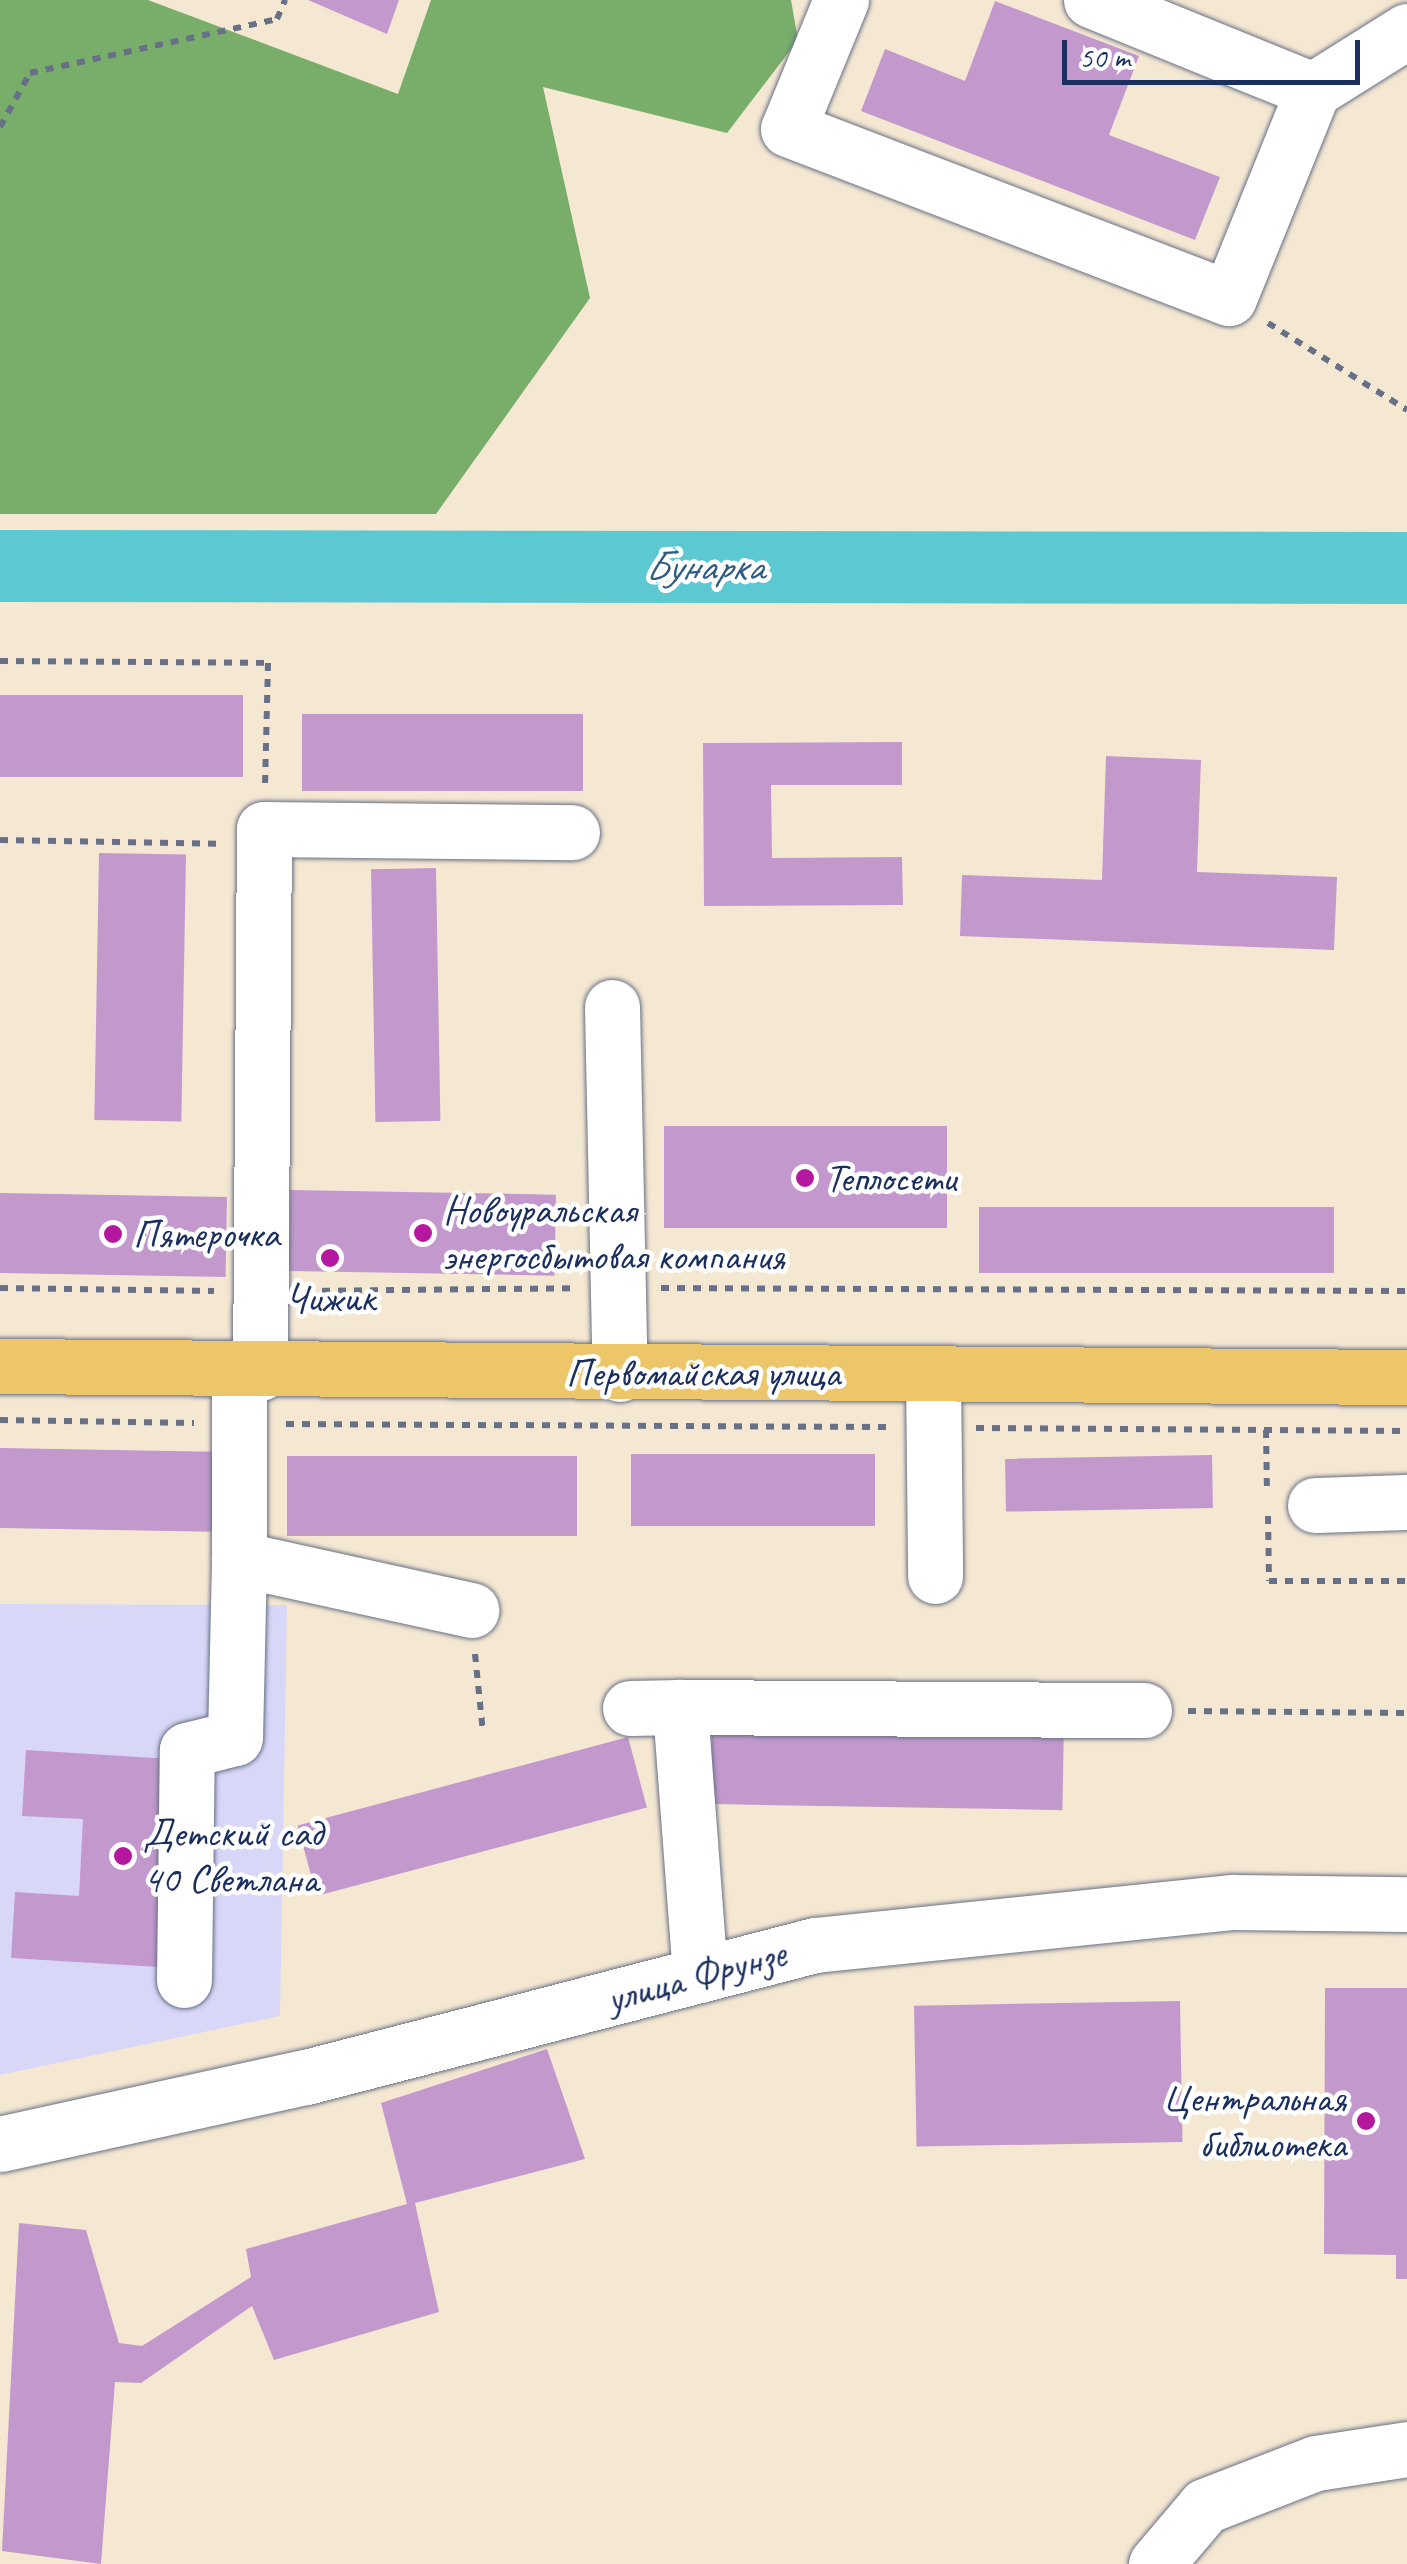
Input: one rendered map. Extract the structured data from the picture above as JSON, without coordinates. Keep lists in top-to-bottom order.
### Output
{
  "streets": {
    "main road": ["Первомайская улица"],
    "street": ["улица Фрунзе"]
  },
  "water": ["Бунарка"],
  "places": [
    "Теплосети",
    "Новоуральская энергосбытовая компания",
    "Пятерочка",
    "Чижик",
    "Детский сад 40 Светлана",
    "Центральная библиотека"
  ],
  "scale_bar": "50 m"
}
